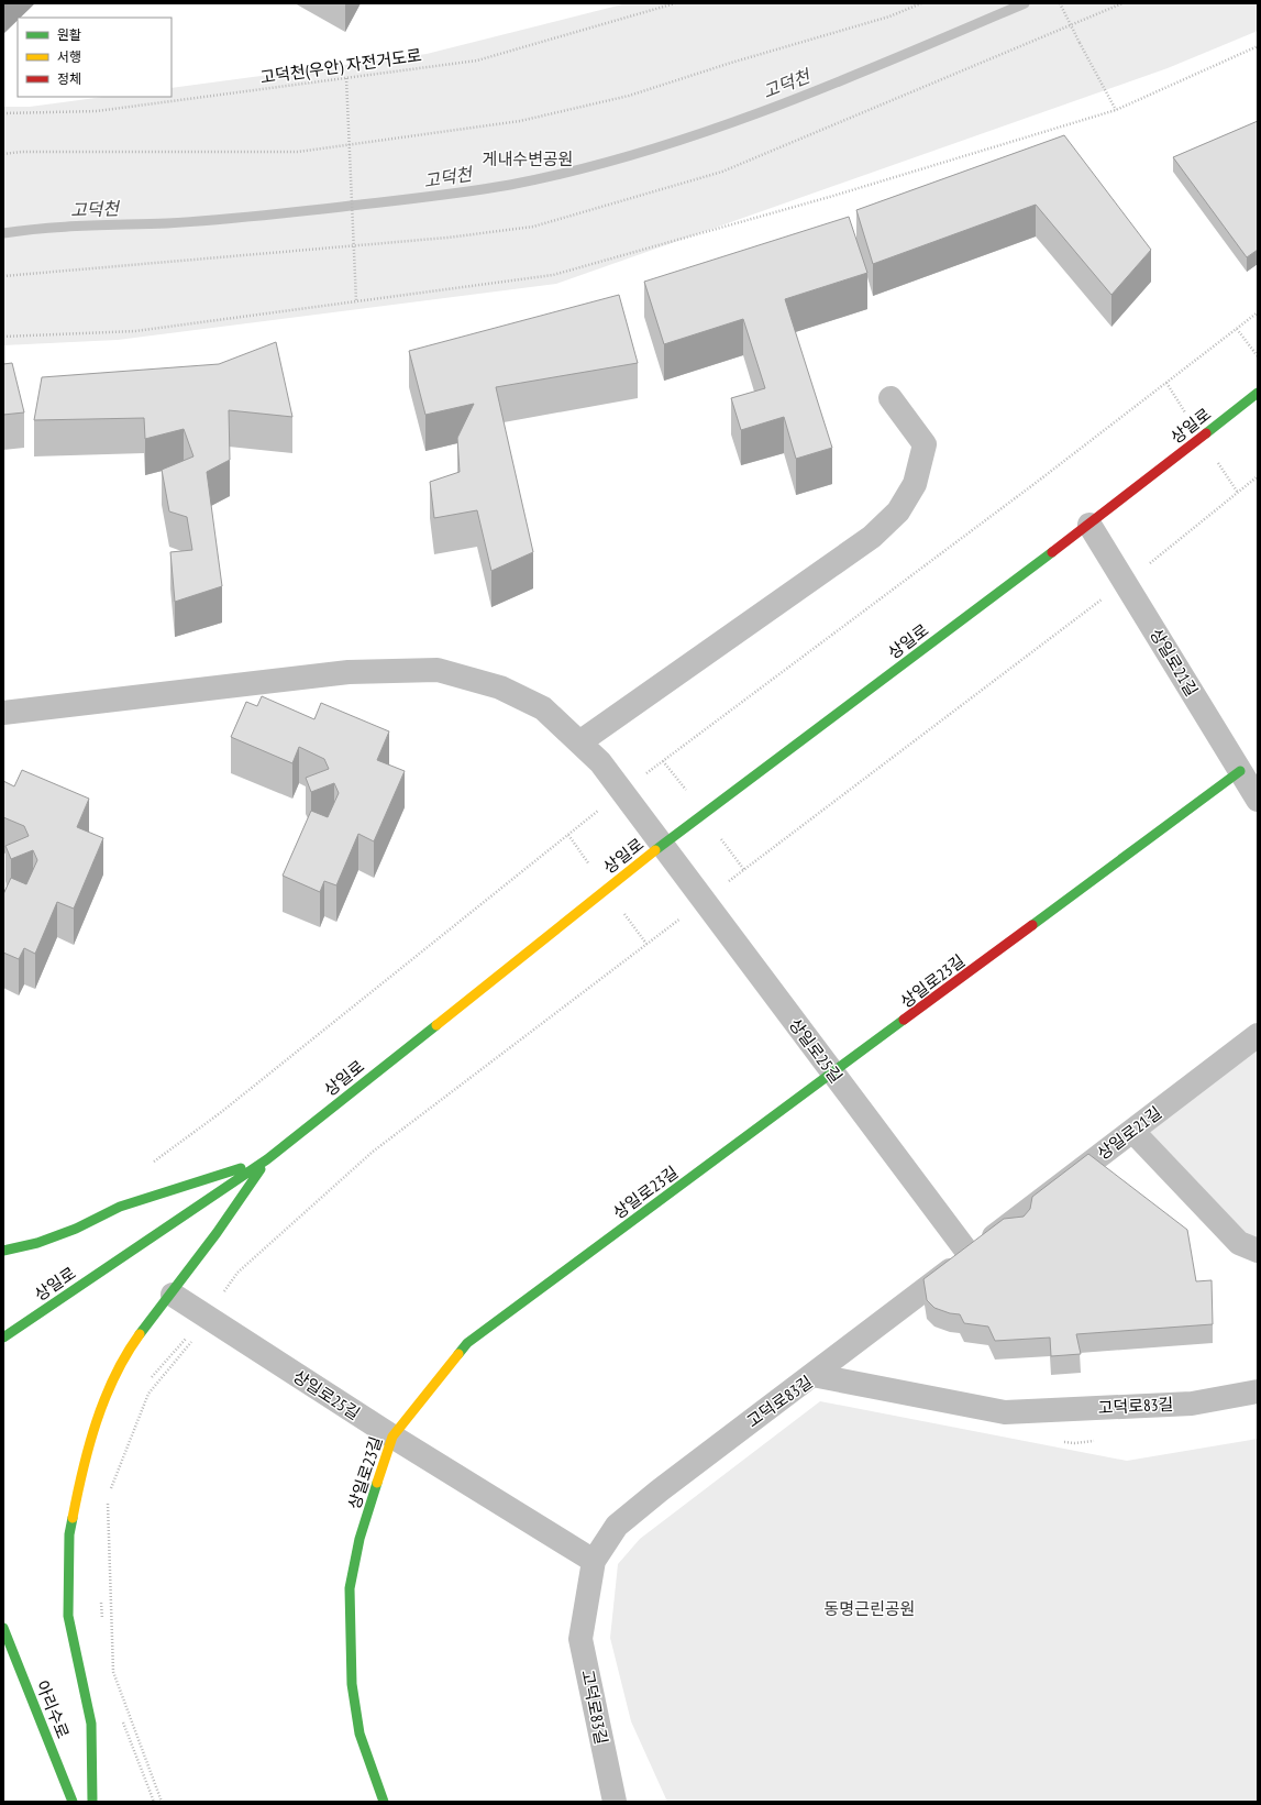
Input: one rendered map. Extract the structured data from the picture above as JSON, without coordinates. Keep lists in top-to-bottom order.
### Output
{
  "streets": {
    "main road": ["상일로", "상일로23길", "아리수로"],
    "street": ["상일로21길", "상일로25길", "고덕로83길"],
    "path": ["고덕천(우안) 자전거도로"]
  },
  "crossings": [
    ["상일로", "상일로21길"],
    ["상일로", "상일로25길"],
    ["상일로21길", "상일로23길"],
    ["상일로21길", "상일로25길"],
    ["상일로21길", "고덕로83길"],
    ["상일로23길", "상일로25길"],
    ["상일로25길", "고덕로83길"]
  ],
  "water": ["고덕천"],
  "parks": ["게내수변공원", "동명근린공원"],
  "legend": ["원활", "서행", "정체"]
}
